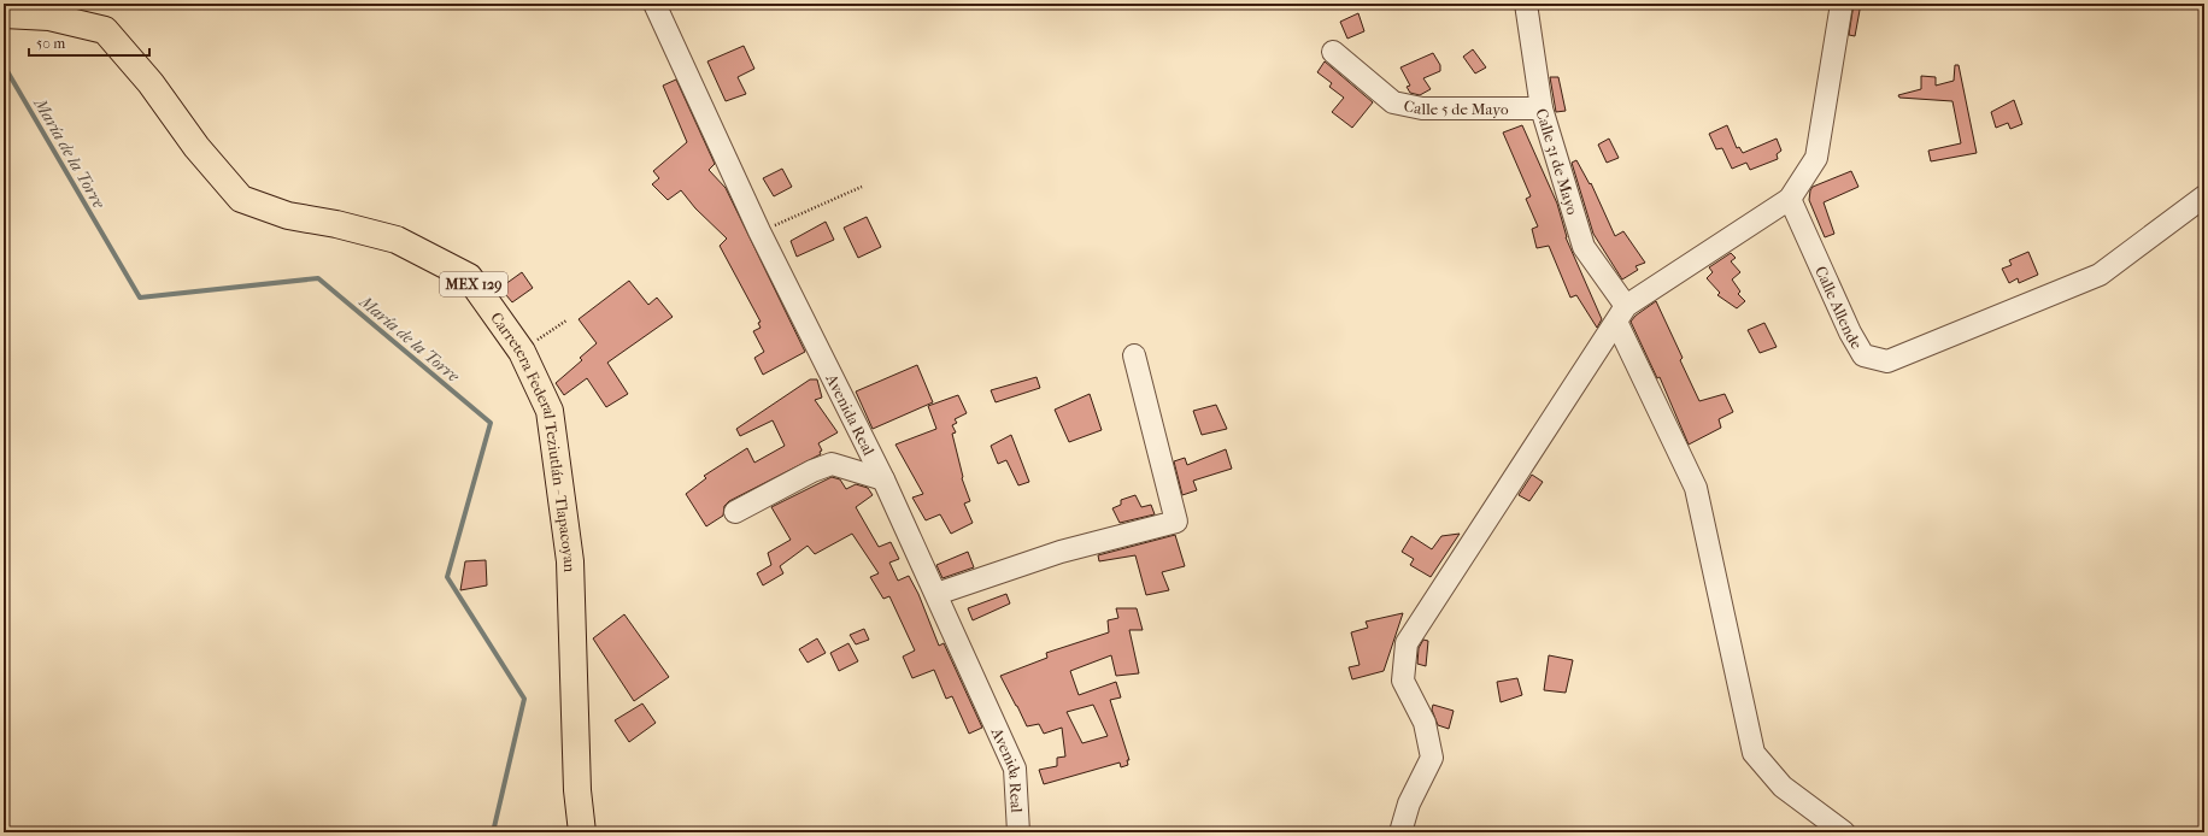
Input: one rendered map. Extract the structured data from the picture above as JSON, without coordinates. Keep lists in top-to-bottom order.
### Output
{
  "streets": {
    "main road": ["MEX 129", "Carretera Federal Teziutlán - Tlapacoyan"],
    "street": [
      "Calle 5 de Mayo",
      "Calle 31 de Mayo",
      "Calle Allende",
      "Avenida Real"
    ]
  },
  "crossings": [
    ["Calle 5 de Mayo", "Calle 31 de Mayo"]
  ],
  "water": ["María de la Torre"],
  "scale_bar": "50 m"
}
